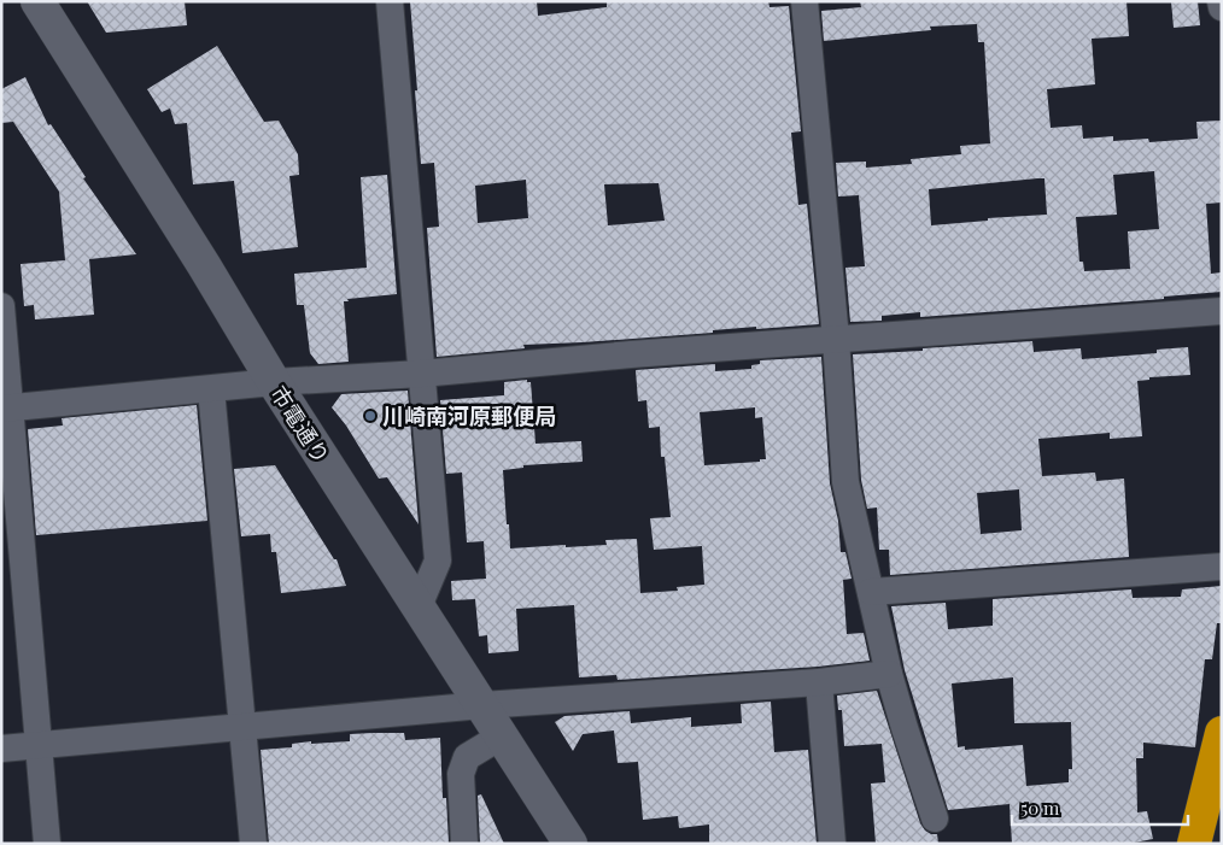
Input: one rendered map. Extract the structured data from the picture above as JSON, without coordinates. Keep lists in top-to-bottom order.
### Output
{
  "streets": {
    "street": ["市電通り"]
  },
  "places": ["川崎南河原郵便局"],
  "scale_bar": "50 m"
}
